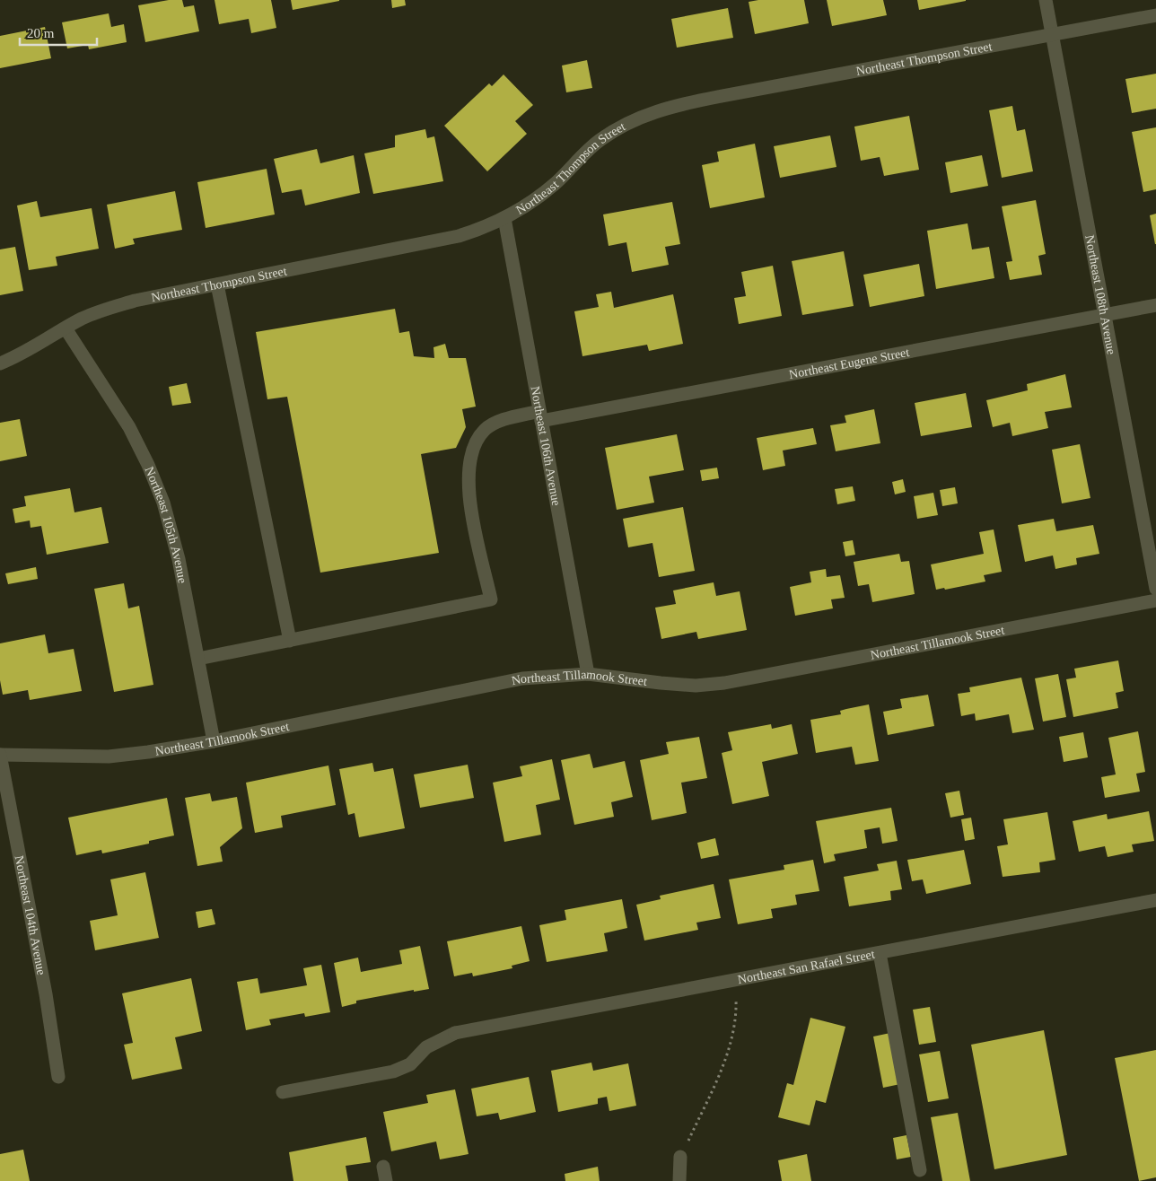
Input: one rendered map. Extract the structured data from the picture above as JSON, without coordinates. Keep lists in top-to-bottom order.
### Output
{
  "streets": {
    "street": [
      "Northeast Thompson Street",
      "Northeast 108th Avenue",
      "Northeast Eugene Street",
      "Northeast 106th Avenue",
      "Northeast 105th Avenue",
      "Northeast Tillamook Street",
      "Northeast 104th Avenue",
      "Northeast San Rafael Street"
    ]
  },
  "crossings": [
    ["Northeast Thompson Street", "Northeast 108th Avenue"],
    ["Northeast Thompson Street", "Northeast 106th Avenue"],
    ["Northeast Thompson Street", "Northeast 105th Avenue"],
    ["Northeast 108th Avenue", "Northeast Eugene Street"],
    ["Northeast Eugene Street", "Northeast 106th Avenue"],
    ["Northeast 106th Avenue", "Northeast Tillamook Street"],
    ["Northeast 105th Avenue", "Northeast Tillamook Street"],
    ["Northeast Tillamook Street", "Northeast 104th Avenue"]
  ],
  "scale_bar": "20 m"
}
